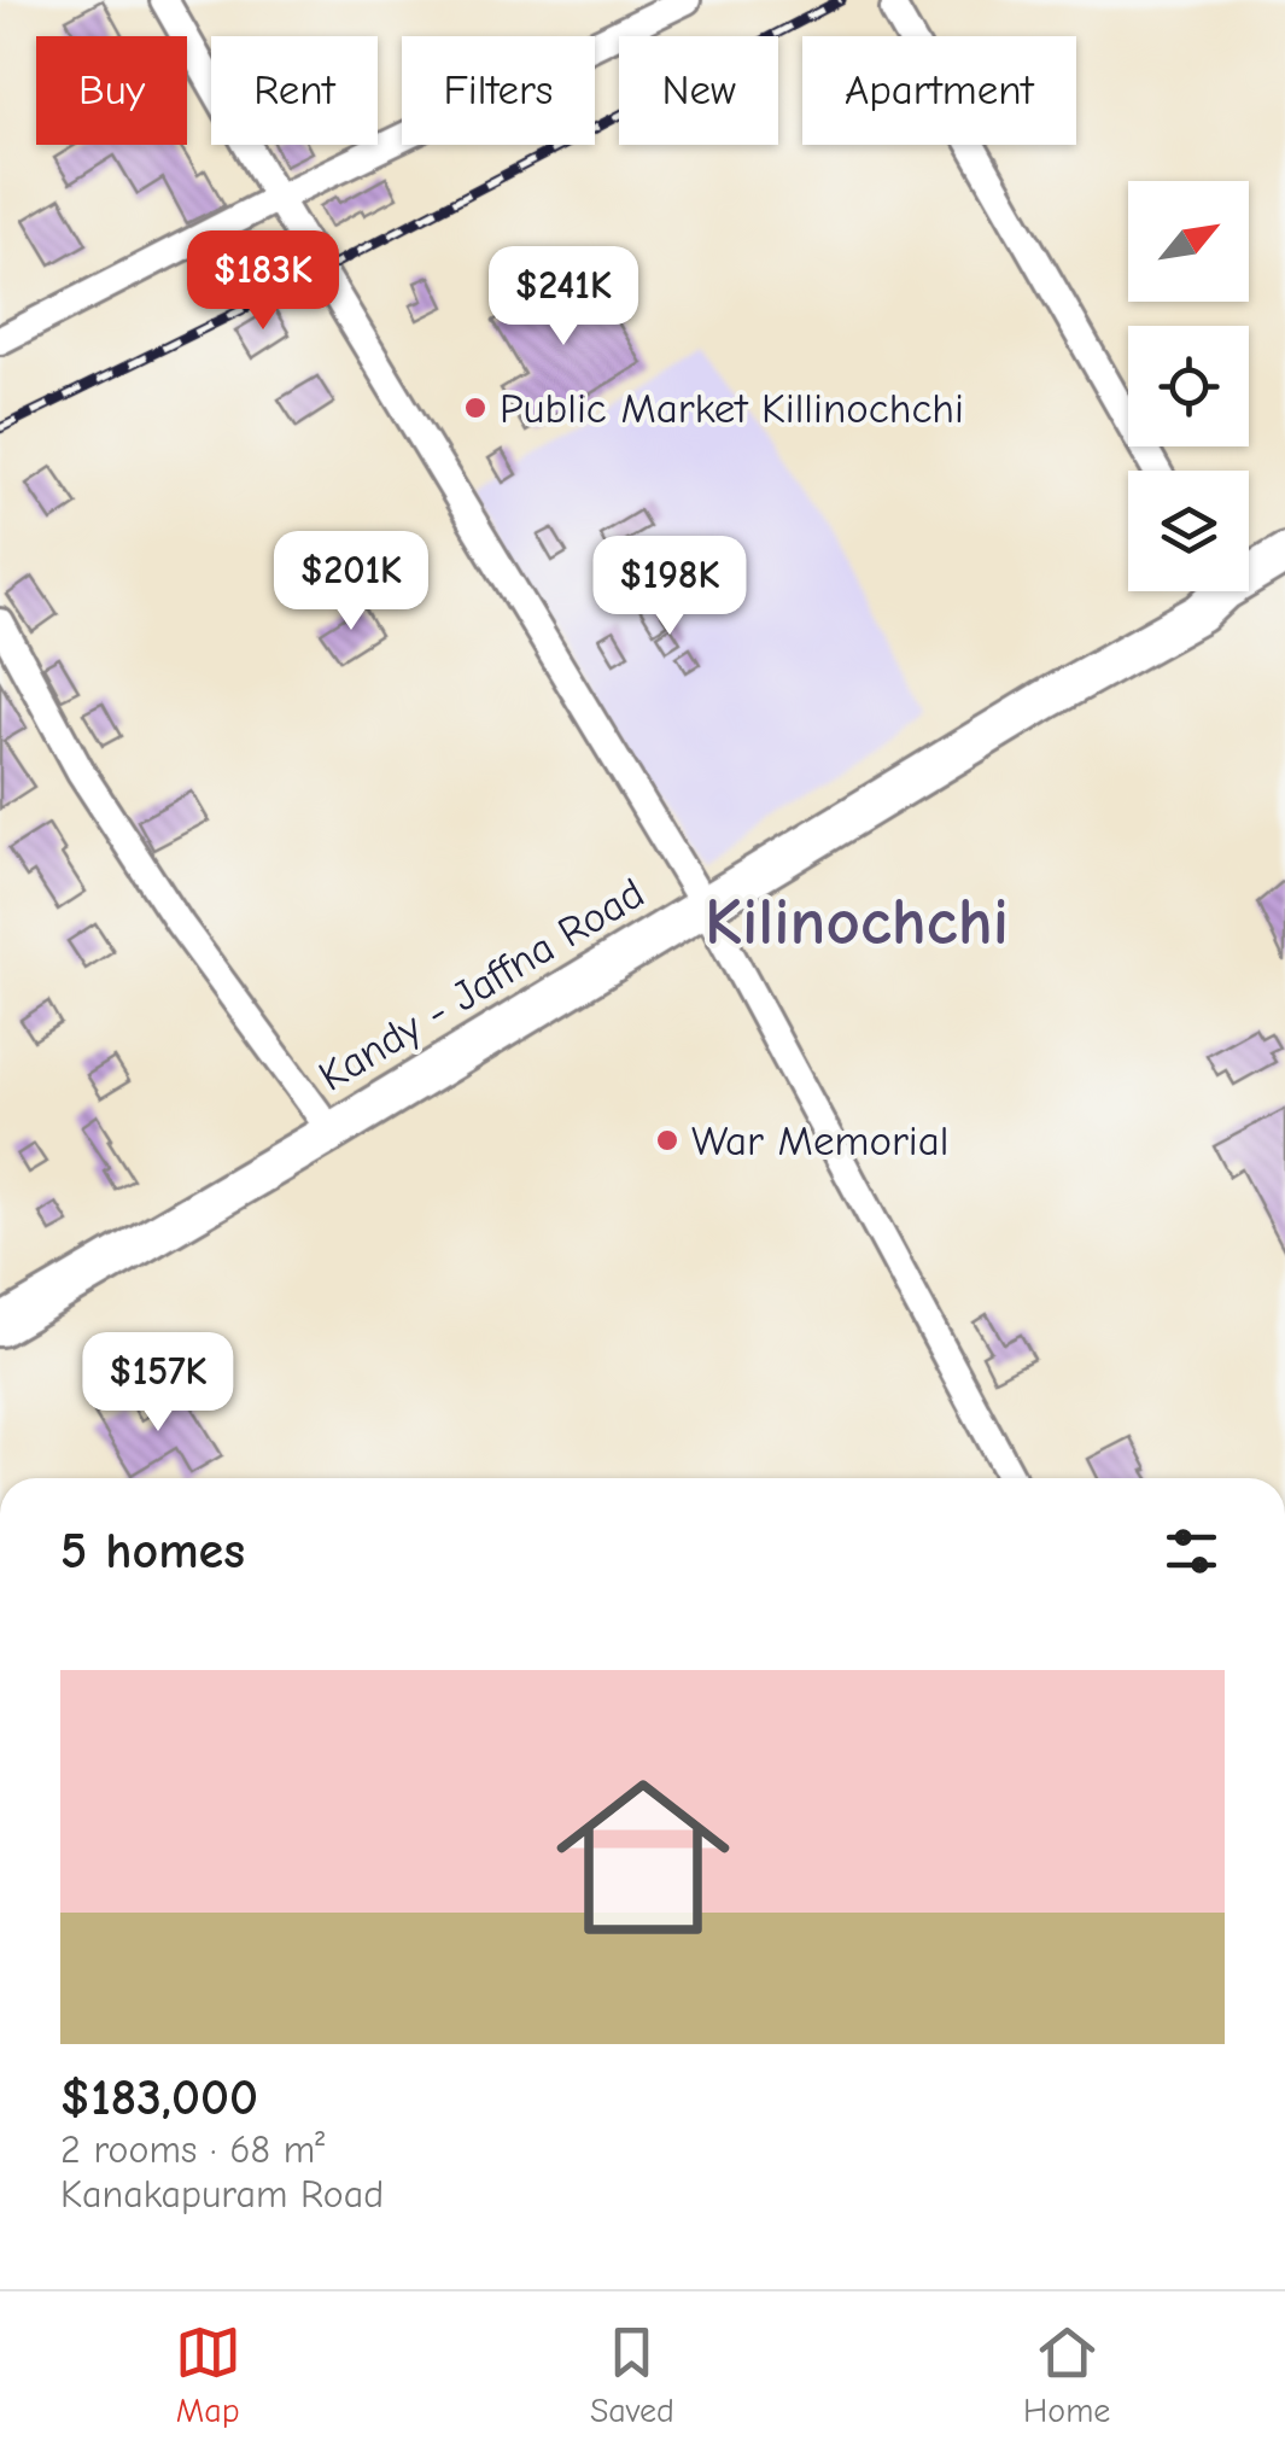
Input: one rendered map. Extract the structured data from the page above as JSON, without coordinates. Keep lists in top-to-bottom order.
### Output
{
  "streets": {
    "highway": ["Kandy - Jaffna Road"]
  },
  "districts": ["Kilinochchi"],
  "places": ["Public Market Killinochchi", "War Memorial"],
  "north": "top right",
  "page": {
    "chip": [
      "Buy",
      "Rent",
      "Filters",
      "New",
      "Apartment"
    ],
    "price": [
      "$183K",
      "$241K",
      "$201K",
      "$198K",
      "$157K"
    ],
    "heading": "5 homes",
    "list": [
      {
        "name": "$183,000",
        "note": "2 rooms · 68 m² · Kanakapuram Road"
      }
    ],
    "tabs": ["Map", "Saved", "Home"]
  }
}
